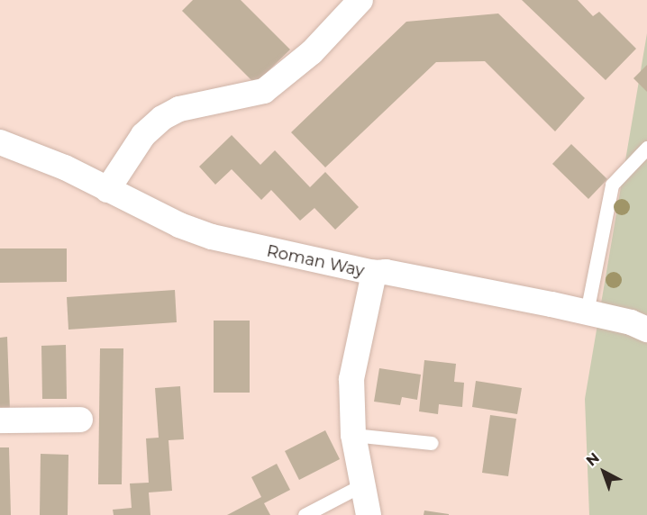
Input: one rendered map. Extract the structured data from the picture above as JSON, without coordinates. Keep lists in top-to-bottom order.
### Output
{
  "streets": {
    "street": ["Roman Way"]
  },
  "north": "top left"
}
